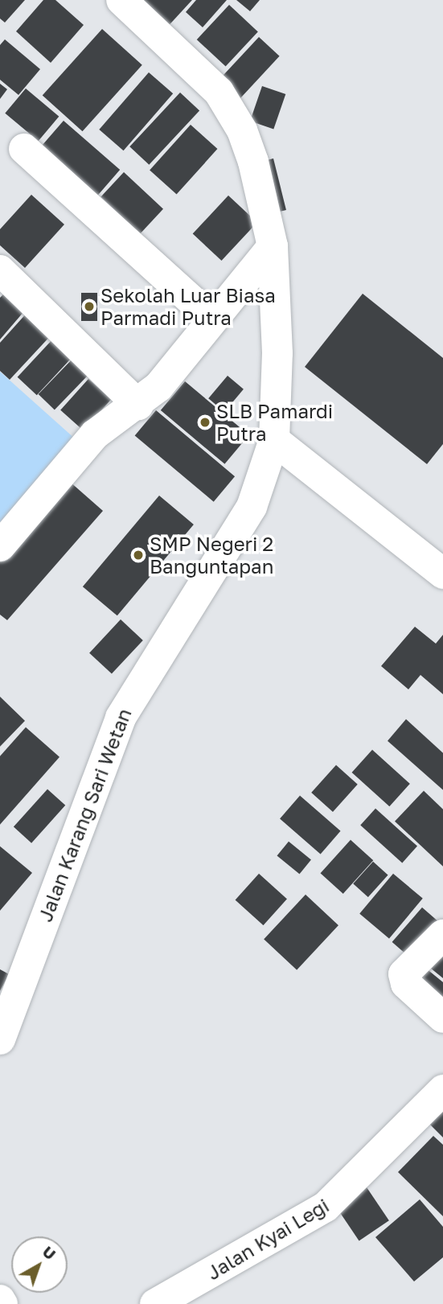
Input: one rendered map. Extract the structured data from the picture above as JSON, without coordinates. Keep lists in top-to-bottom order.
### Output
{
  "streets": {
    "street": ["Jalan Karang Sari Wetan", "Jalan Kyai Legi"]
  },
  "places": ["Sekolah Luar Biasa Parmadi Putra", "SLB Pamardi Putra", "SMP Negeri 2 Banguntapan"],
  "north": "top right"
}
